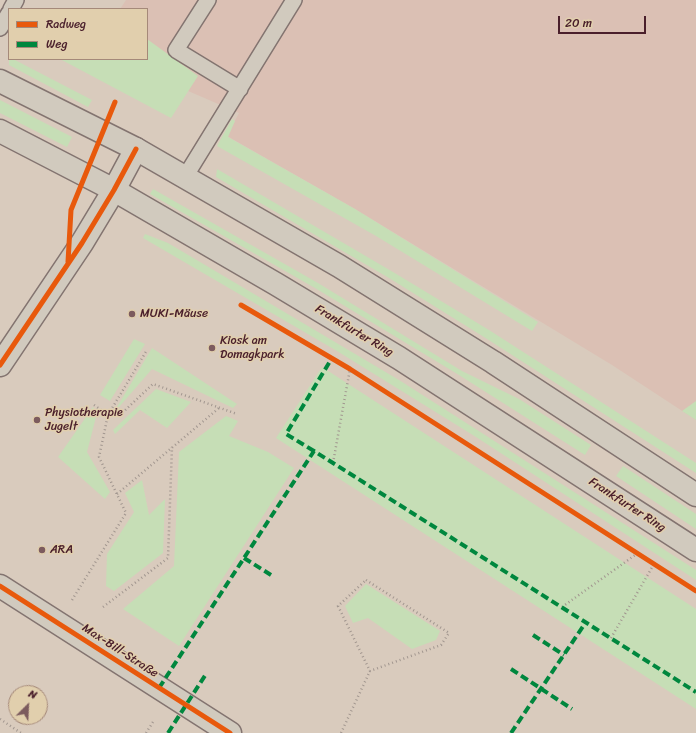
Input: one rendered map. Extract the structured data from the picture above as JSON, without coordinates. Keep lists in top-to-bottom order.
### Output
{
  "streets": {
    "main road": ["Frankfurter Ring", "Max-Bill-Straße"]
  },
  "places": [
    "MUKI-Mäuse",
    "Kiosk am Domagkpark",
    "Physiotherapie Jugelt",
    "ARA"
  ],
  "legend": ["Radweg", "Weg"],
  "scale_bar": "20 m",
  "north": "top right"
}
